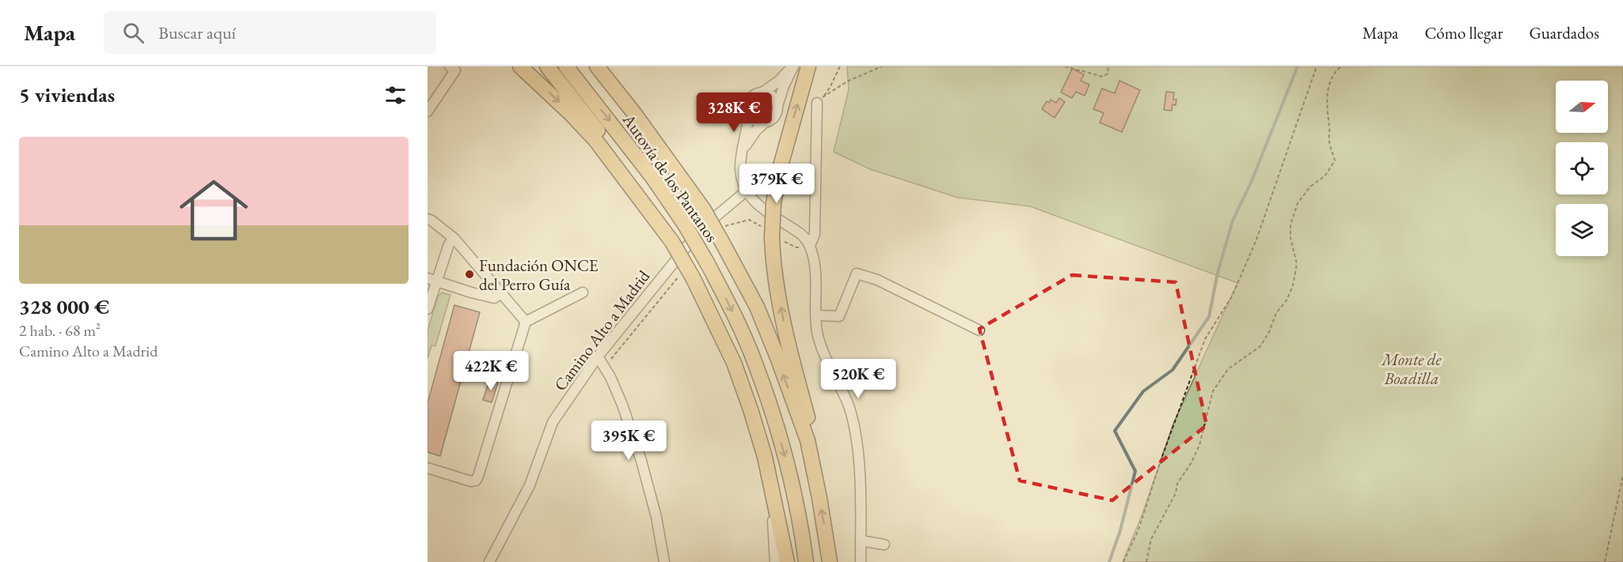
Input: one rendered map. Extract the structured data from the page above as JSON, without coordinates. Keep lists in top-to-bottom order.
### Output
{
  "streets": {
    "highway": ["Autovía de los Pantanos"],
    "street": ["Camino Alto a Madrid"]
  },
  "parks": ["Monte de Boadilla"],
  "places": ["Fundación ONCE del Perro Guía"],
  "north": "right",
  "page": {
    "header": "Mapa",
    "search": "Buscar aquí",
    "nav": ["Mapa", "Cómo llegar", "Guardados"],
    "heading": "5 viviendas",
    "price": [
      "328K €",
      "379K €",
      "422K €",
      "520K €",
      "395K €"
    ],
    "list": [
      {
        "name": "328 000 €",
        "note": "2 hab. · 68 m² · Camino Alto a Madrid"
      }
    ]
  }
}
